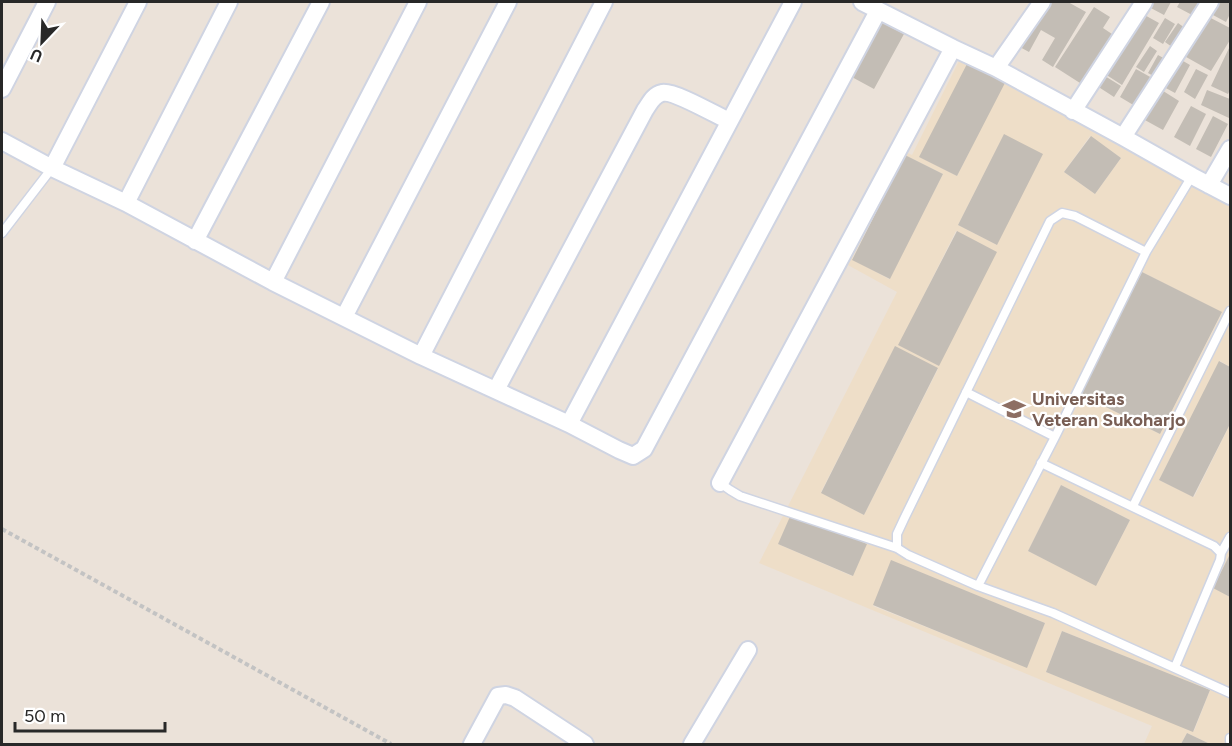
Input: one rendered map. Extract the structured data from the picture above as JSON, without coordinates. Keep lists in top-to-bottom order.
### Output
{
  "places": {
    "school or university": ["Universitas Veteran Sukoharjo"]
  },
  "scale_bar": "50 m",
  "north": "bottom left"
}
